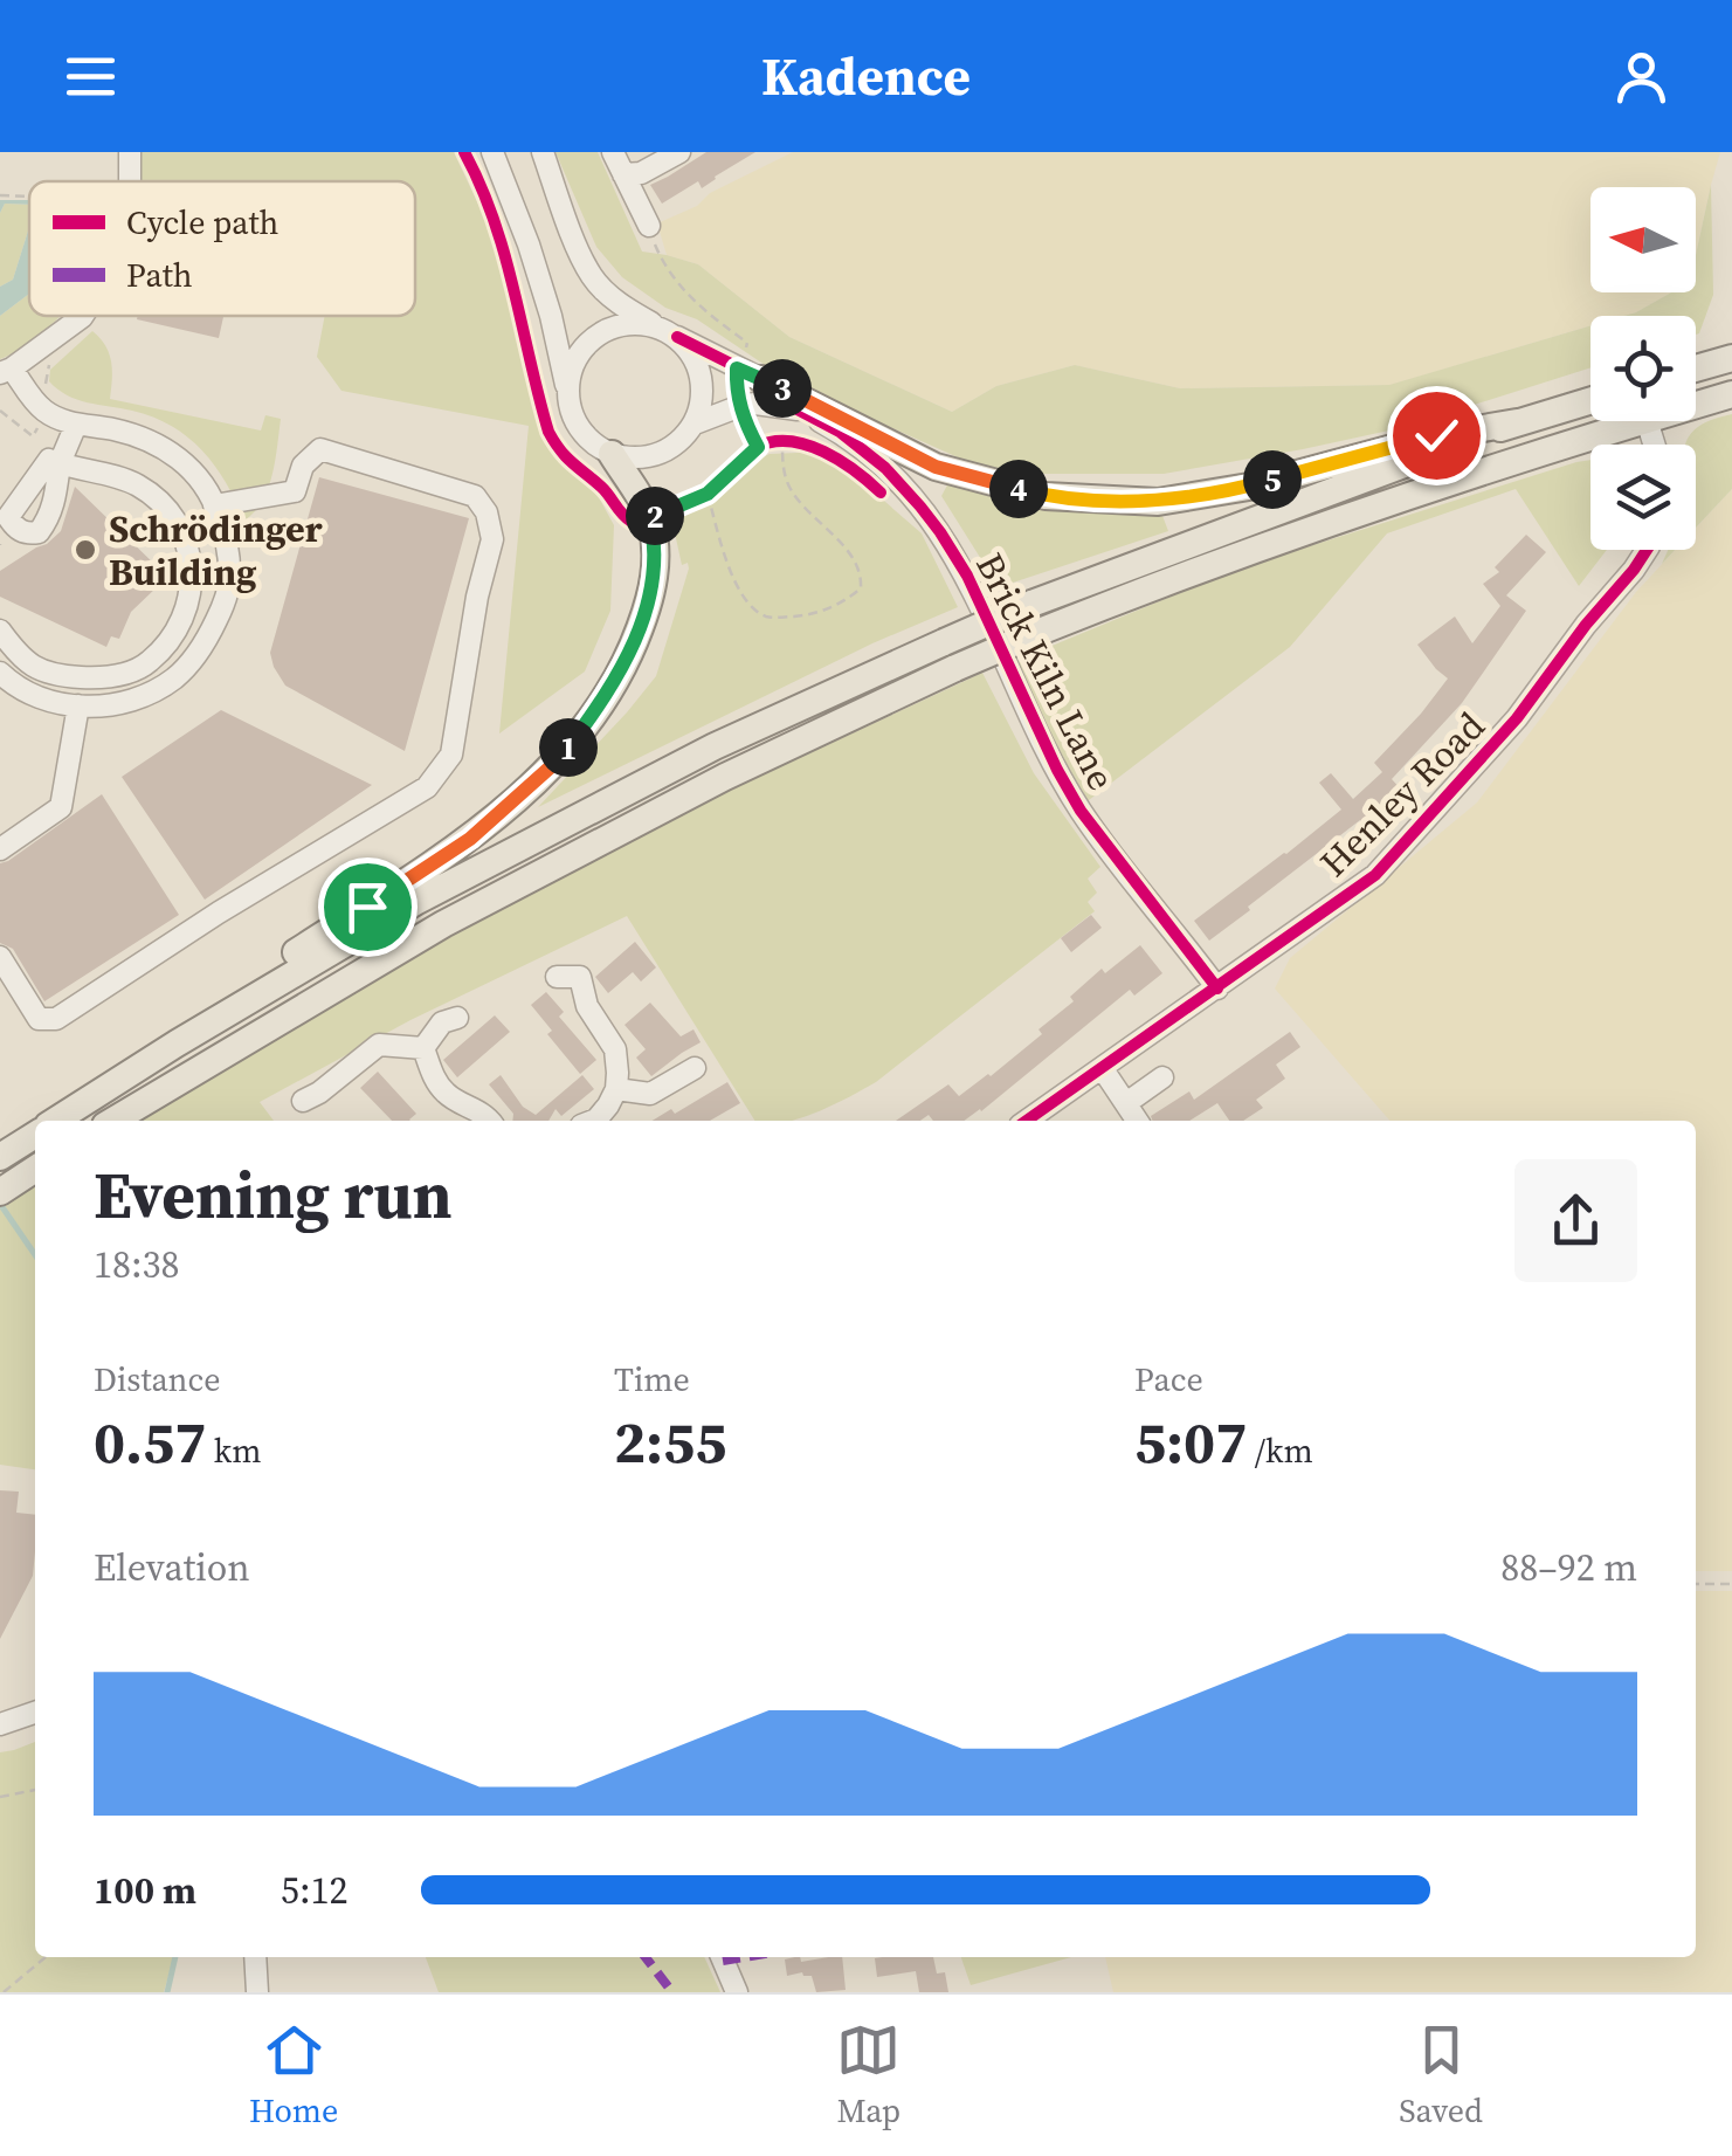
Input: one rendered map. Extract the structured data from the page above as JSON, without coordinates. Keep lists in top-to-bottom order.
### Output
{
  "streets": {
    "street": ["Brick Kiln Lane", "Henley Road"]
  },
  "crossings": [
    ["Brick Kiln Lane", "Henley Road"]
  ],
  "places": ["Schrödinger Building"],
  "legend": ["Cycle path", "Path"],
  "north": "left",
  "page": {
    "header": "Kadence",
    "pins": [
      "3",
      "5",
      "4",
      "2",
      "1"
    ],
    "heading": ["Evening run", "18:38"],
    "stats": [
      ["Distance", "0.57 km"],
      ["Time", "2:55"],
      ["Pace", "5:07 /km"]
    ],
    "chart": ["Elevation", "88–92 m"],
    "list": [
      {
        "name": "100 m",
        "note": "5:12"
      }
    ],
    "tabs": ["Home", "Map", "Saved"]
  }
}
